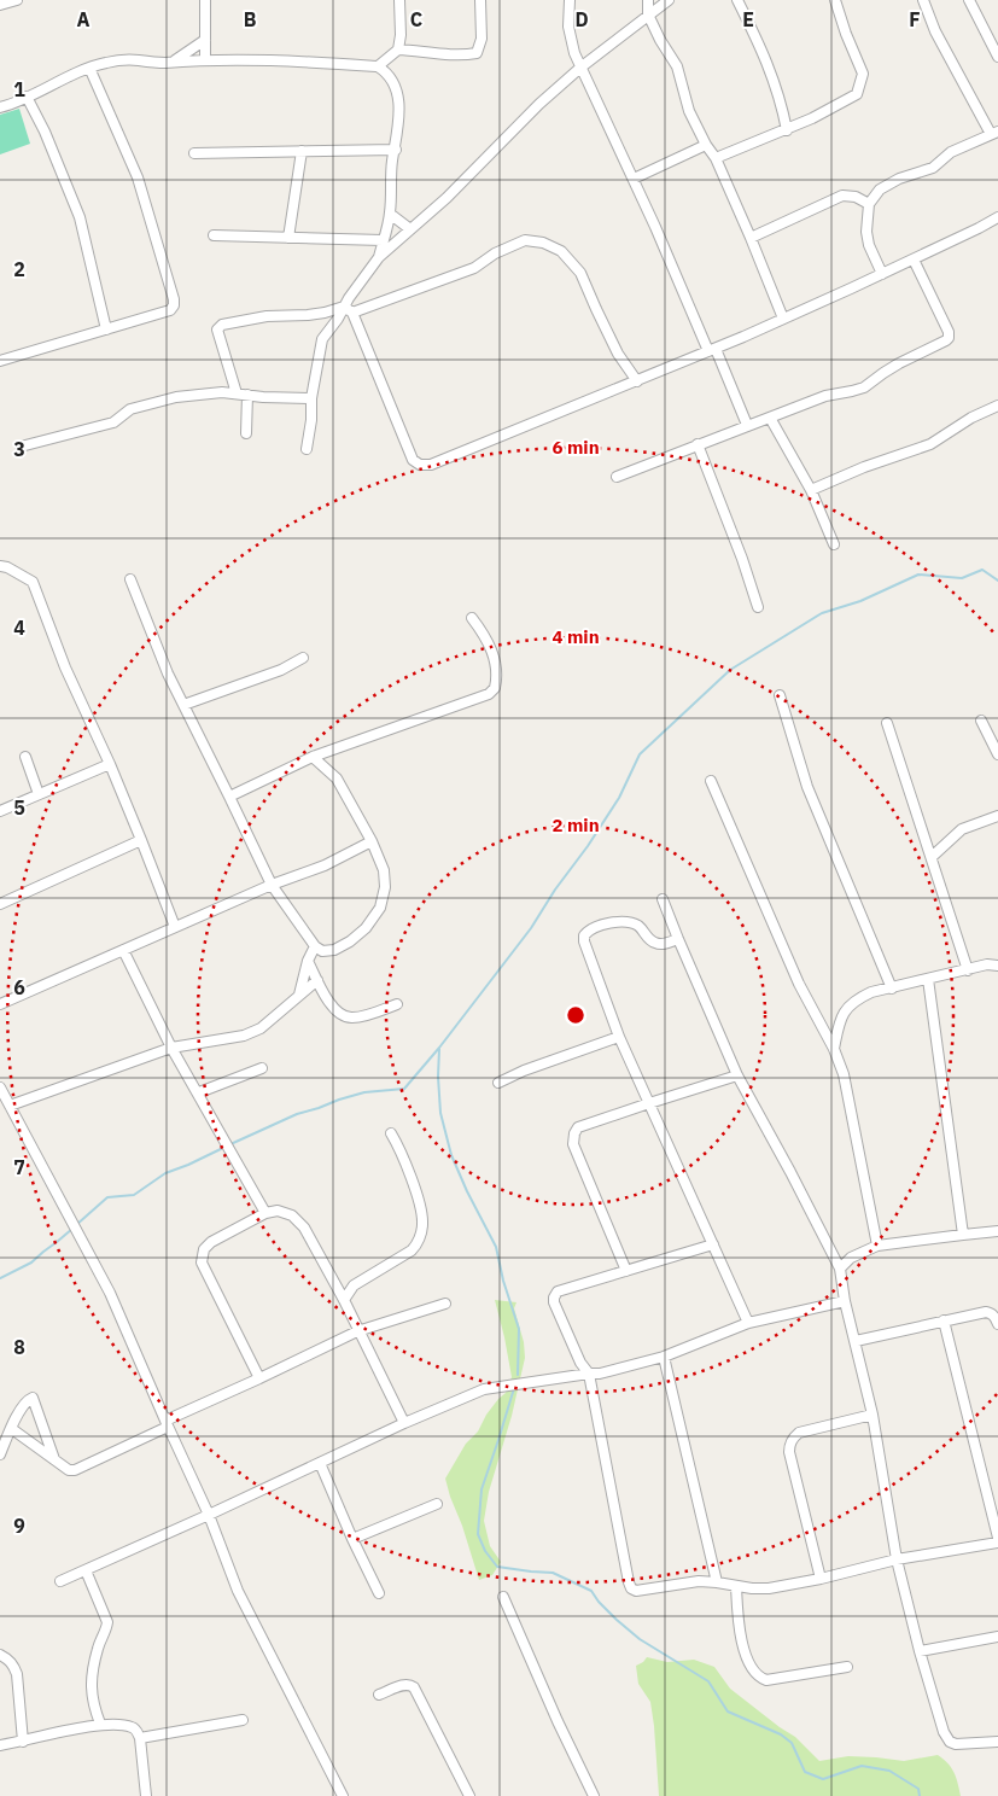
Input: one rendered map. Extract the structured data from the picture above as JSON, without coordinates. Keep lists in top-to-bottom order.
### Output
{
  "grid": {
    "columns": [
      "A",
      "B",
      "C",
      "D",
      "E",
      "F"
    ],
    "rows": [
      "1",
      "2",
      "3",
      "4",
      "5",
      "6",
      "7",
      "8",
      "9"
    ]
  },
  "rings": ["6 min", "4 min", "2 min"]
}
